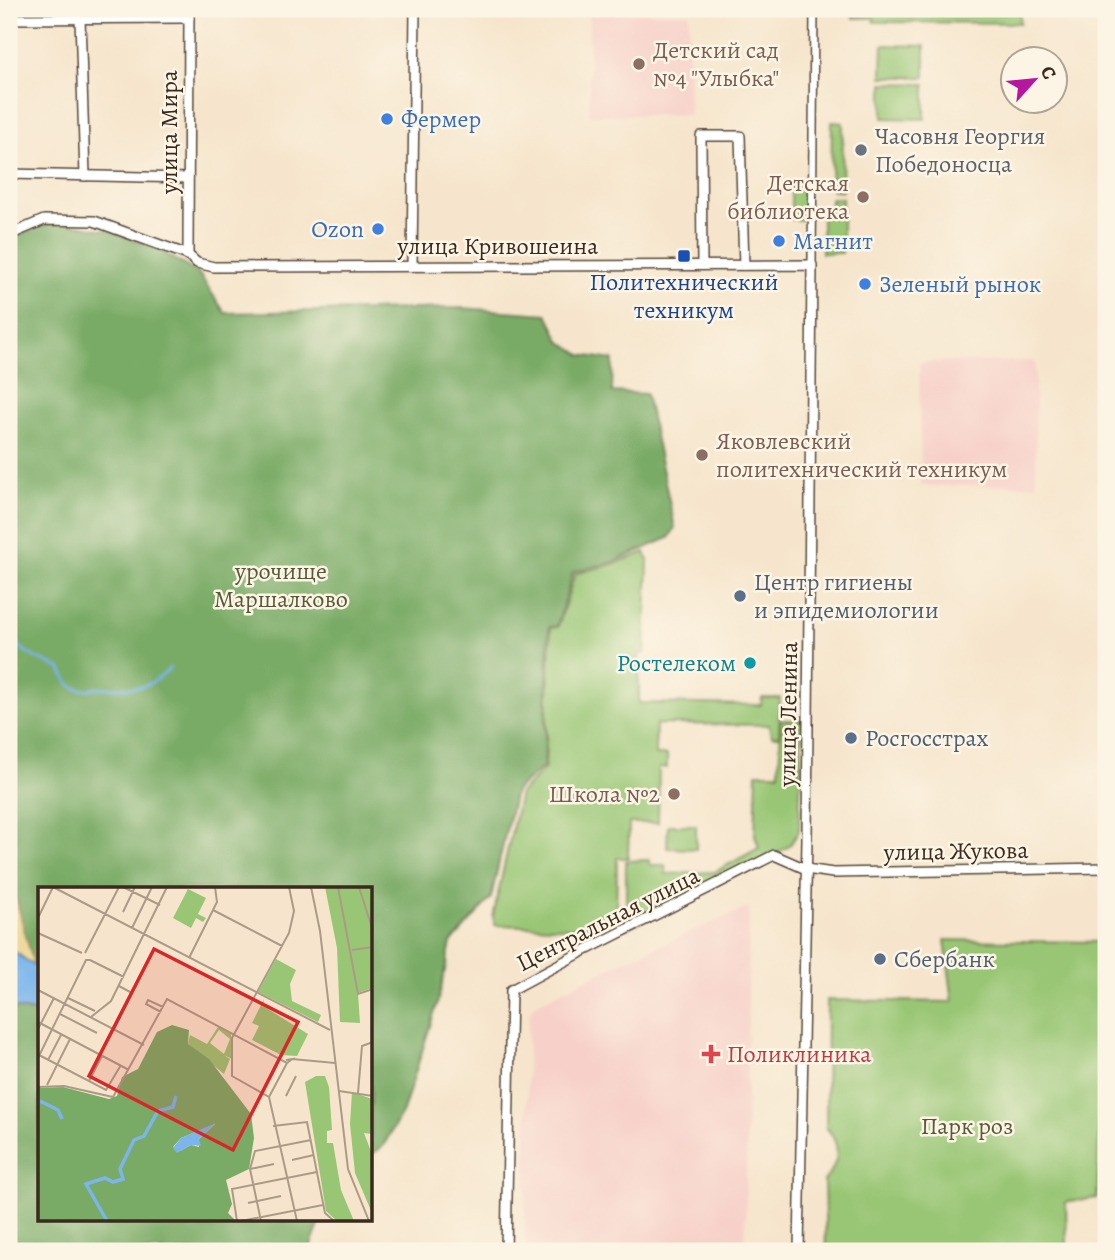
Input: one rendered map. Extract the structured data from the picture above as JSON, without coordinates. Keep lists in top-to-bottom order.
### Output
{
  "streets": {
    "street": [
      "улица Мира",
      "улица Кривошеина",
      "улица Ленина",
      "улица Жукова",
      "Центральная улица"
    ]
  },
  "crossings": [
    ["улица Мира", "улица Кривошеина"],
    ["улица Кривошеина", "улица Ленина"],
    ["улица Ленина", "улица Жукова"],
    ["улица Ленина", "Центральная улица"],
    ["улица Жукова", "Центральная улица"]
  ],
  "parks": ["урочище Маршалково", "Парк роз"],
  "places": {
    "other": [
      "Детский сад №4 \"Улыбка\"",
      "Фермер",
      "Часовня Георгия Победоносца",
      "Детская библиотека",
      "Ozon",
      "Магнит",
      "Зеленый рынок",
      "Яковлевский политехнический техникум",
      "Центр гигиены и эпидемиологии",
      "Ростелеком",
      "Росгосстрах",
      "Школа №2",
      "Сбербанк"
    ],
    "transit": ["Политехнический техникум"],
    "health": ["Поликлиника"]
  },
  "north": "top right"
}
